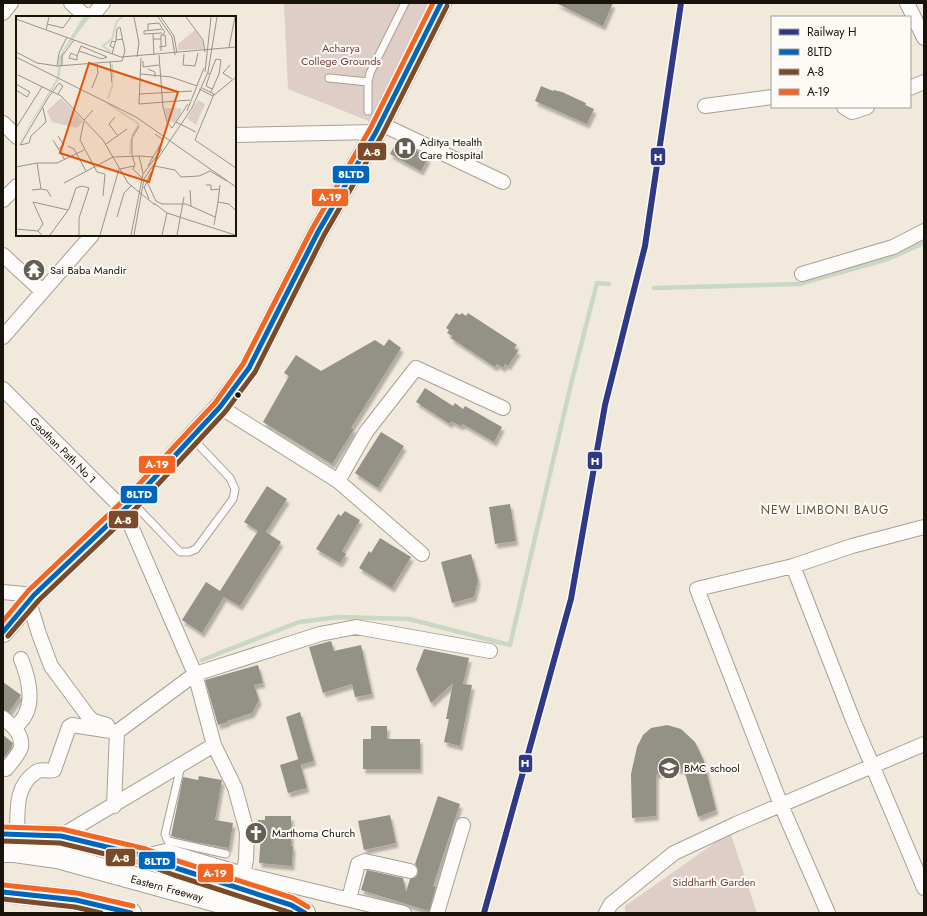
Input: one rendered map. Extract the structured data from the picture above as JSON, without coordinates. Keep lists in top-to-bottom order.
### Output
{
  "streets": {
    "highway": ["Eastern Freeway"],
    "street": ["Gaothan Path No 1"]
  },
  "districts": ["NEW LIMBONI BAUG"],
  "parks": ["Acharya College Grounds", "Siddharth Garden"],
  "places": {
    "hospital": ["Aditya Health Care Hospital"],
    "temple": ["Sai Baba Mandir"],
    "school or university": ["BMC school"],
    "church": ["Marthoma Church"]
  },
  "lines": [
    "rail line H",
    "transit line 8LTD",
    "transit line A-19",
    "transit line A-8"
  ],
  "legend": [
    "Railway H",
    "8LTD",
    "A-8",
    "A-19"
  ]
}
